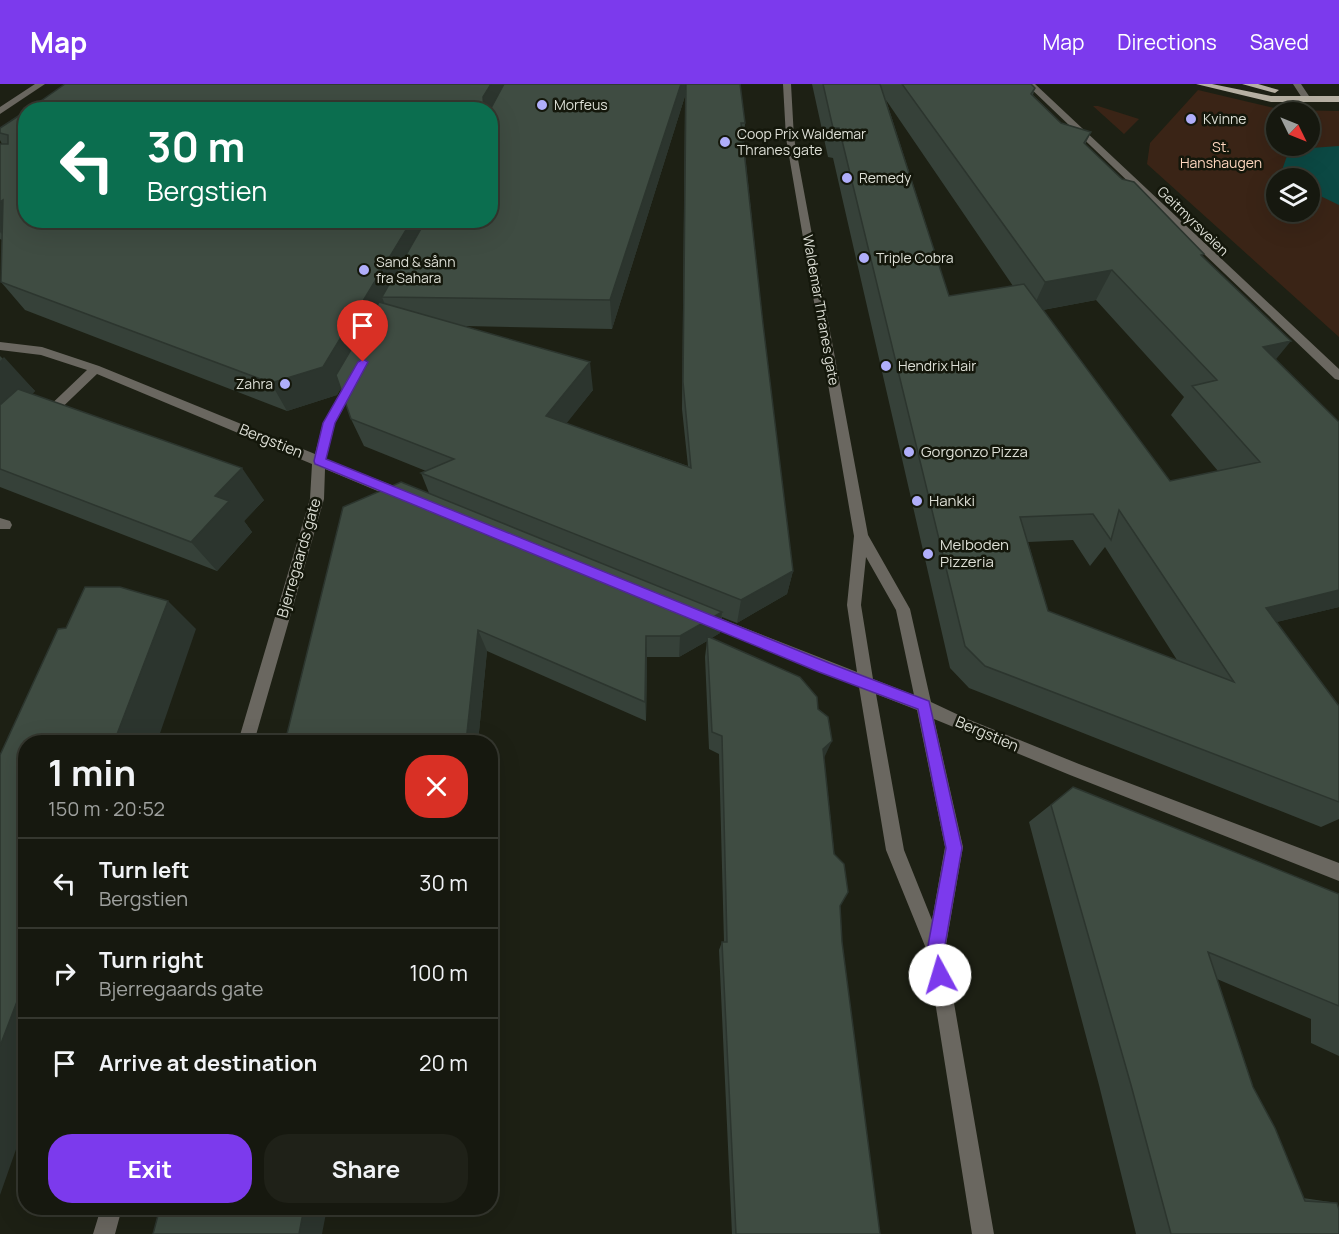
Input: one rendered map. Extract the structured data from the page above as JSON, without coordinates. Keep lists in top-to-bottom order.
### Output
{
  "streets": {
    "street": [
      "Geitmyrsveien",
      "Waldemar Thranes gate",
      "Bergstien",
      "Bjerregaards gate"
    ]
  },
  "crossings": [
    ["Waldemar Thranes gate", "Bergstien"],
    ["Bergstien", "Bjerregaards gate"]
  ],
  "parks": ["St. Hanshaugen"],
  "places": [
    "Morfeus",
    "Kvinne",
    "Coop Prix Waldemar Thranes gate",
    "Remedy",
    "Triple Cobra",
    "Sand & sånn fra Sahara",
    "Hendrix Hair",
    "Zahra",
    "Gorgonzo Pizza",
    "Hankki",
    "Melboden Pizzeria"
  ],
  "north": "bottom right",
  "page": {
    "header": "Map",
    "nav": ["Map", "Directions", "Saved"],
    "turn": ["30 m", "Bergstien"],
    "heading": ["1 min", "150 m · 20:52"],
    "list": [
      {
        "name": "Turn left",
        "note": "Bergstien",
        "value": "30 m"
      },
      {
        "name": "Turn right",
        "note": "Bjerregaards gate",
        "value": "100 m"
      },
      {
        "name": "Arrive at destination",
        "value": "20 m"
      }
    ],
    "buttons": ["Exit", "Share"]
  }
}
